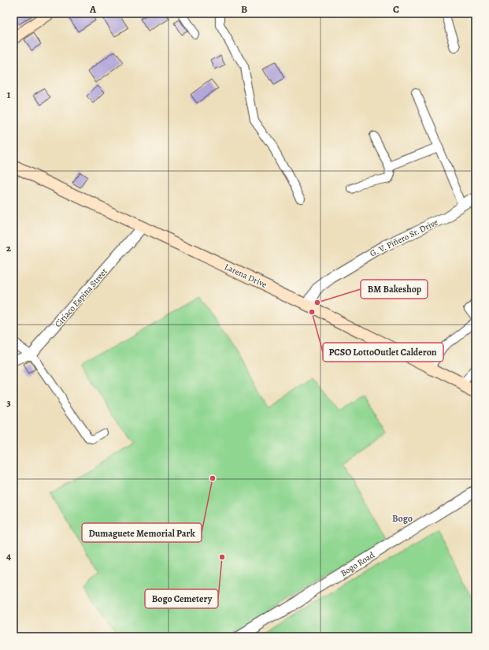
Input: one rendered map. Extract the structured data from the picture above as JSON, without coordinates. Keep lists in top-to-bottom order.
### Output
{
  "streets": {
    "main road": ["Larena Drive"],
    "street": ["G. V. Piñero Sr. Drive", "Ciriaco Espina Street", "Bogo Road"]
  },
  "crossings": [
    ["G. V. Piñero Sr. Drive", "Larena Drive"],
    ["Larena Drive", "Ciriaco Espina Street"]
  ],
  "districts": ["Bogo"],
  "places": [
    "BM Bakeshop",
    "PCSO LottoOutlet Calderon",
    "Dumaguete Memorial Park",
    "Bogo Cemetery"
  ],
  "grid": {
    "columns": ["A", "B", "C"],
    "rows": [
      "1",
      "2",
      "3",
      "4"
    ]
  }
}
